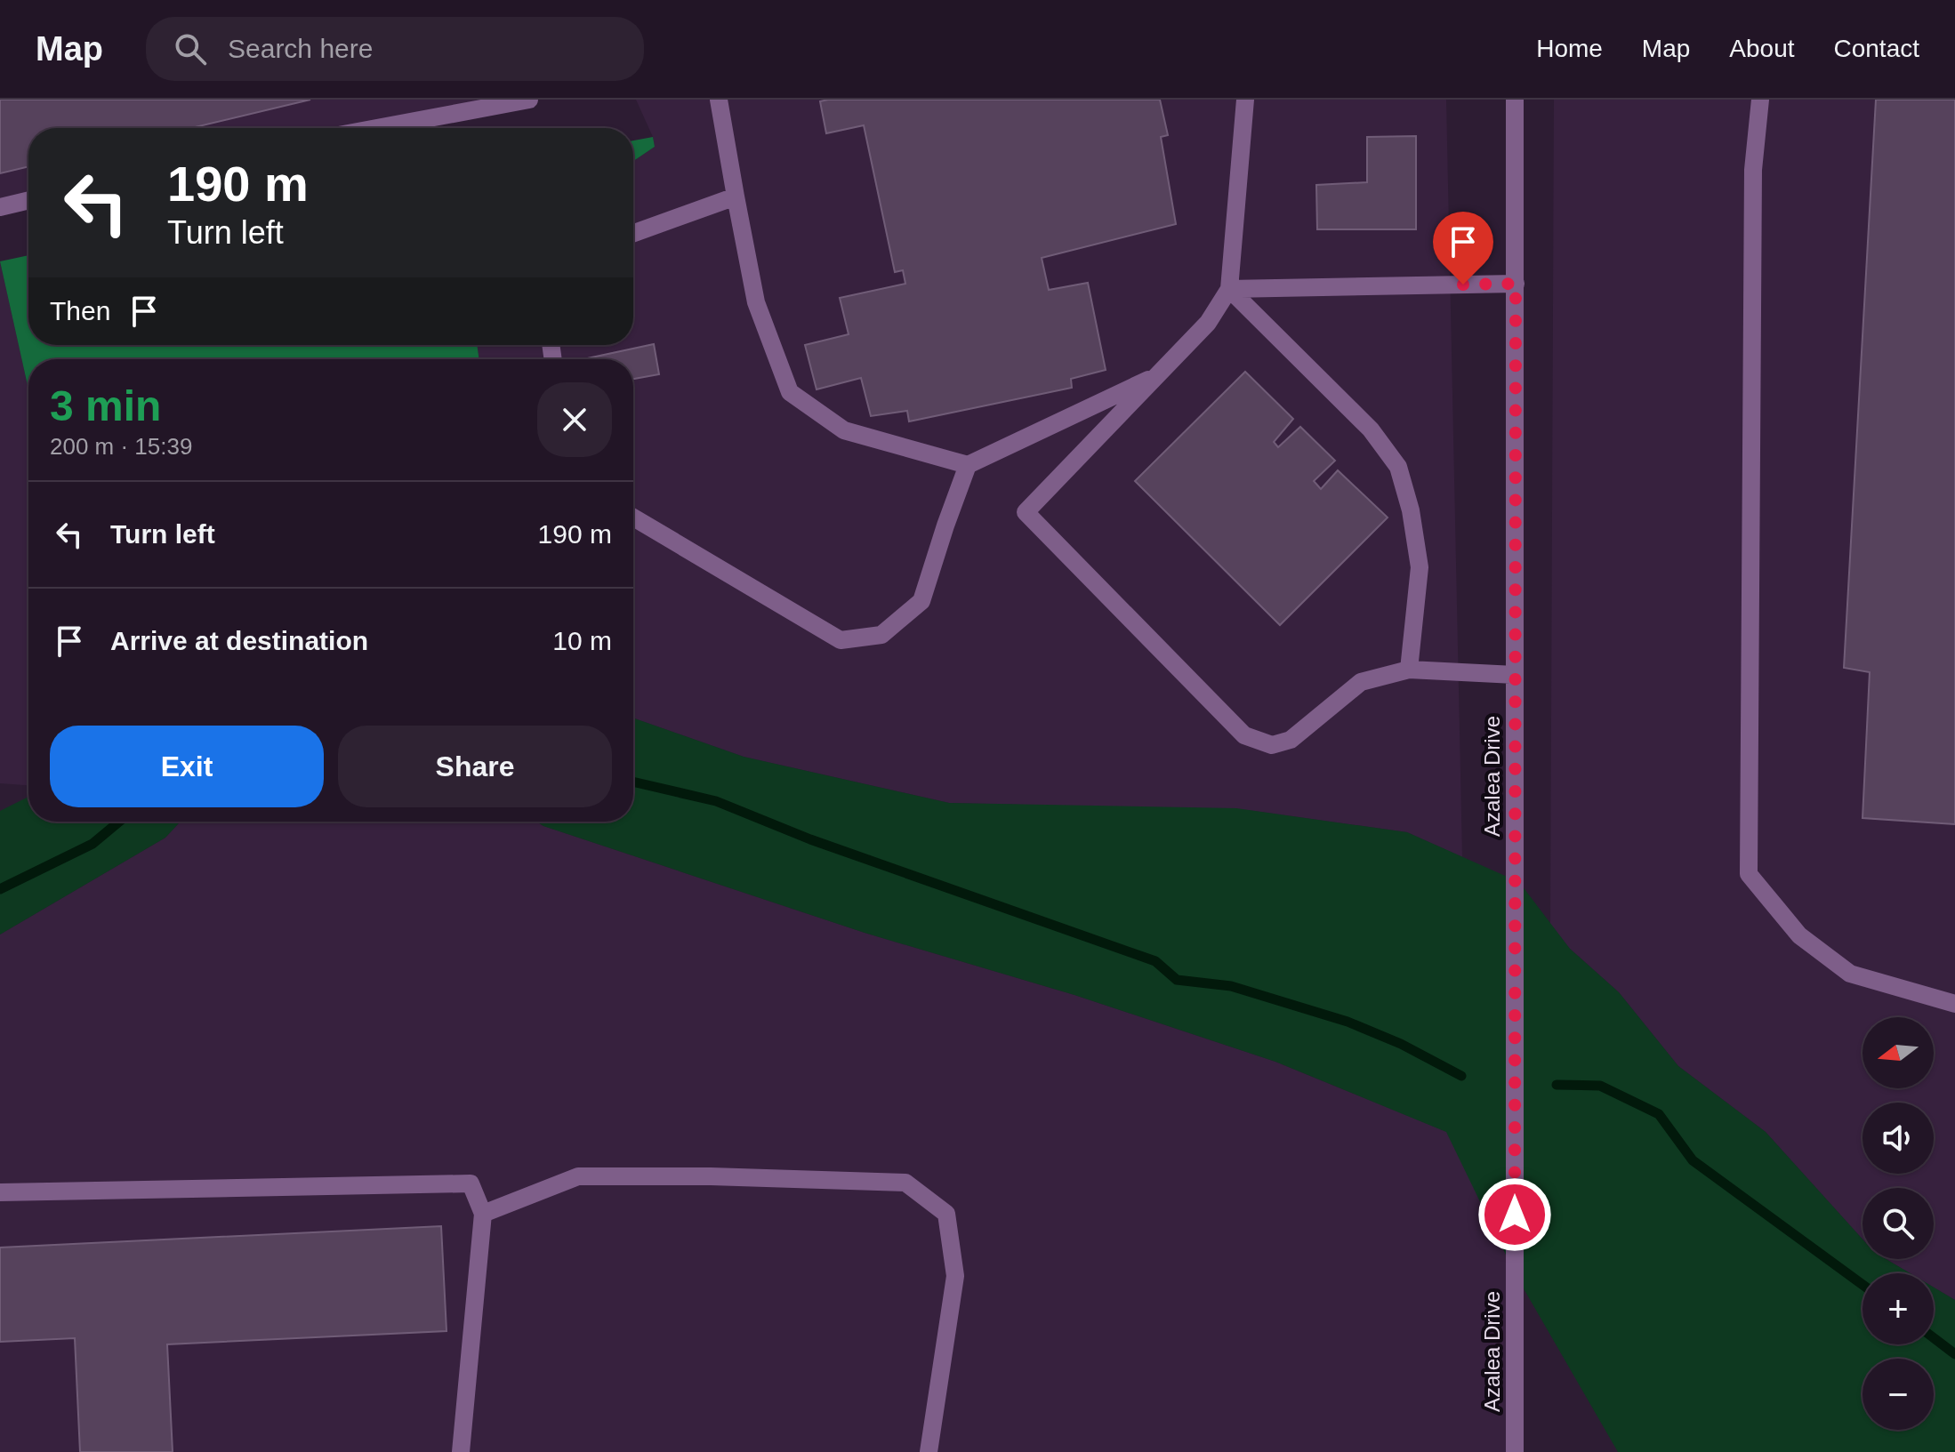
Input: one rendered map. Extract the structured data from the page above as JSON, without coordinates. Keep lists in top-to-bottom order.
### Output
{
  "streets": {
    "street": ["Azalea Drive"]
  },
  "north": "left",
  "page": {
    "header": "Map",
    "search": "Search here",
    "nav": [
      "Home",
      "Map",
      "About",
      "Contact"
    ],
    "turn": ["190 m", "Turn left"],
    "then": "Then",
    "heading": ["3 min", "200 m · 15:39"],
    "list": [
      {
        "name": "Turn left",
        "value": "190 m"
      },
      {
        "name": "Arrive at destination",
        "value": "10 m"
      }
    ],
    "buttons": ["Exit", "Share"],
    "map_buttons": ["+", "−"]
  }
}
